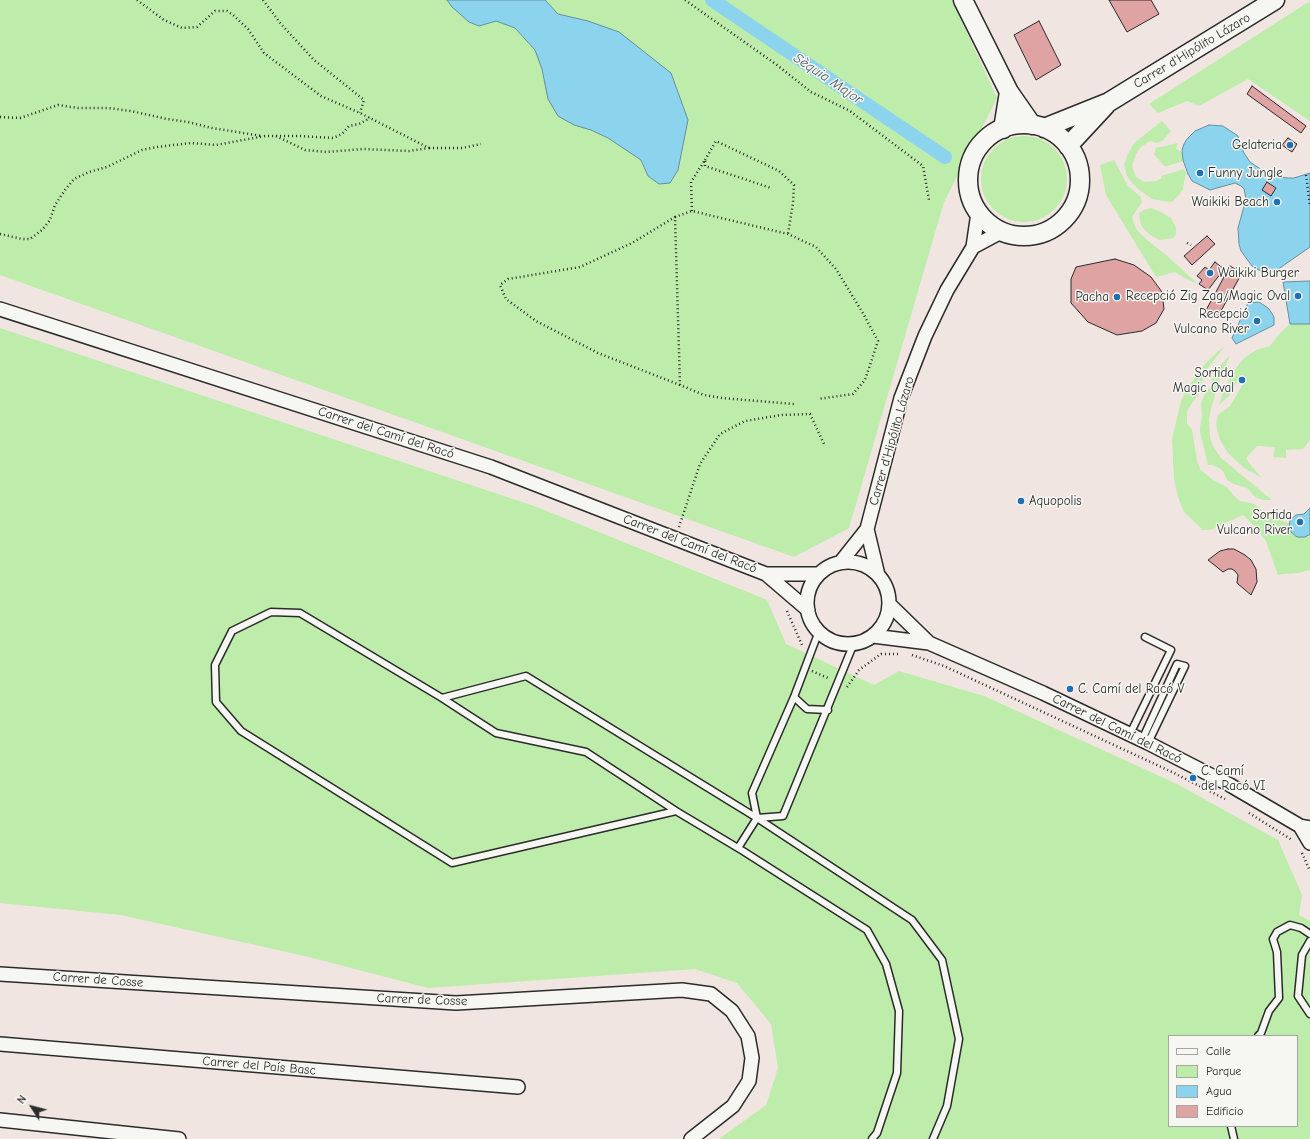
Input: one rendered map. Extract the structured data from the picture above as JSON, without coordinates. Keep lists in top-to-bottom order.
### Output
{
  "streets": {
    "street": [
      "Carrer d'Hipólito Lázaro",
      "Carrer del Camí del Racó",
      "Carrer de Cosse",
      "Carrer del País Basc"
    ]
  },
  "crossings": [
    ["Carrer d'Hipólito Lázaro", "Carrer del Camí del Racó"]
  ],
  "water": ["Sèquia Major"],
  "places": [
    "Gelateria",
    "Funny Jungle",
    "Waikiki Beach",
    "Waikiki Burger",
    "Recepció Zig Zag/Magic Oval",
    "Pacha",
    "Recepció Vulcano River",
    "Sortida Magic Oval",
    "Aquopolis",
    "Sortida Vulcano River",
    "C. Camí del Racó V",
    "C. Camí del Racó VI"
  ],
  "legend": [
    "Calle",
    "Parque",
    "Agua",
    "Edificio"
  ],
  "north": "top left"
}
